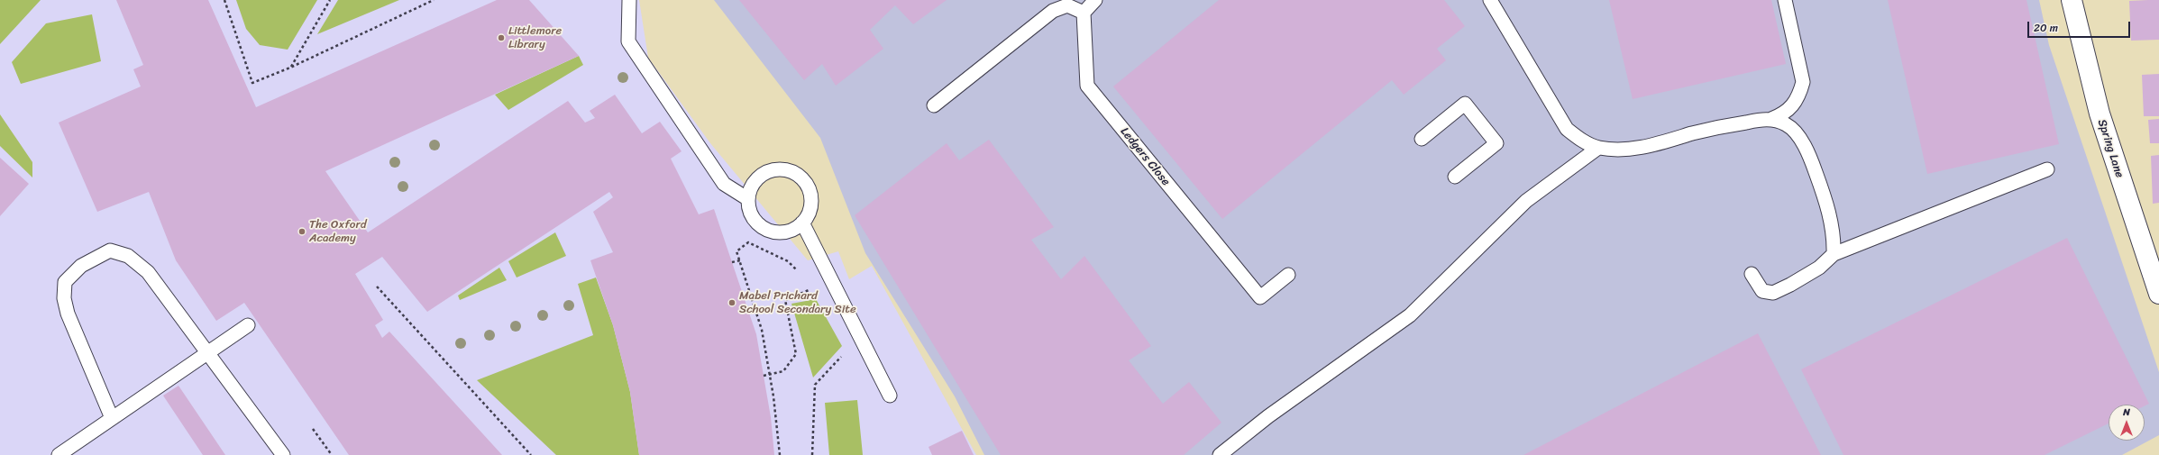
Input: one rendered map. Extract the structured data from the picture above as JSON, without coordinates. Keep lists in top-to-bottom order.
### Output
{
  "streets": {
    "street": ["Spring Lane"],
    "lane": ["Ledgers Close"]
  },
  "places": ["Littlemore Library", "The Oxford Academy", "Mabel Prichard School Secondary Site"],
  "scale_bar": "20 m",
  "north": "top"
}
